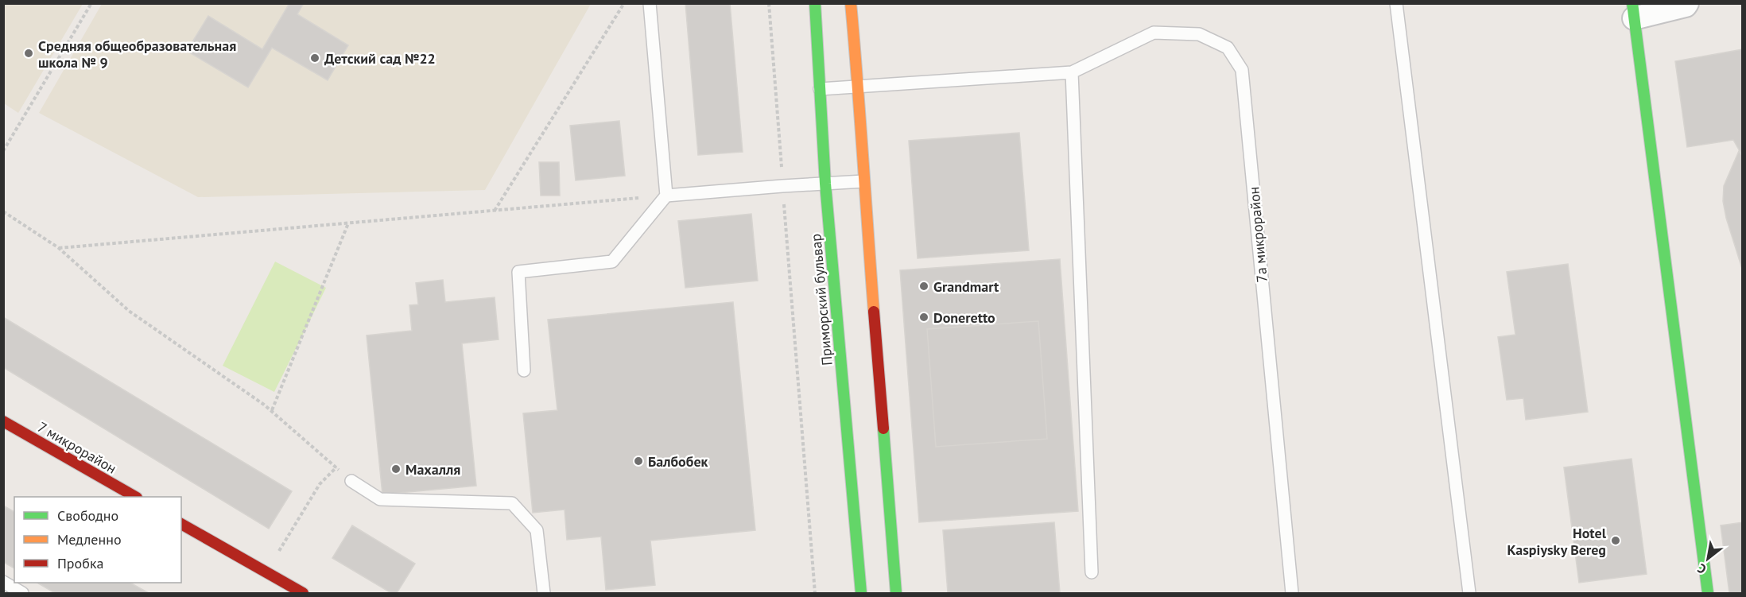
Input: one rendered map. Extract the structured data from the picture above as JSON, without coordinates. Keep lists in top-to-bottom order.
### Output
{
  "streets": {
    "street": ["Приморский бульвар", "7 микрорайон"],
    "lane": ["7а микрорайон"]
  },
  "places": [
    "Средняя общеобразовательная школа № 9",
    "Детский сад №22",
    "Grandmart",
    "Doneretto",
    "Балбобек",
    "Махалля",
    "Hotel Kaspiysky Bereg"
  ],
  "legend": ["Свободно", "Медленно", "Пробка"],
  "north": "bottom left"
}
